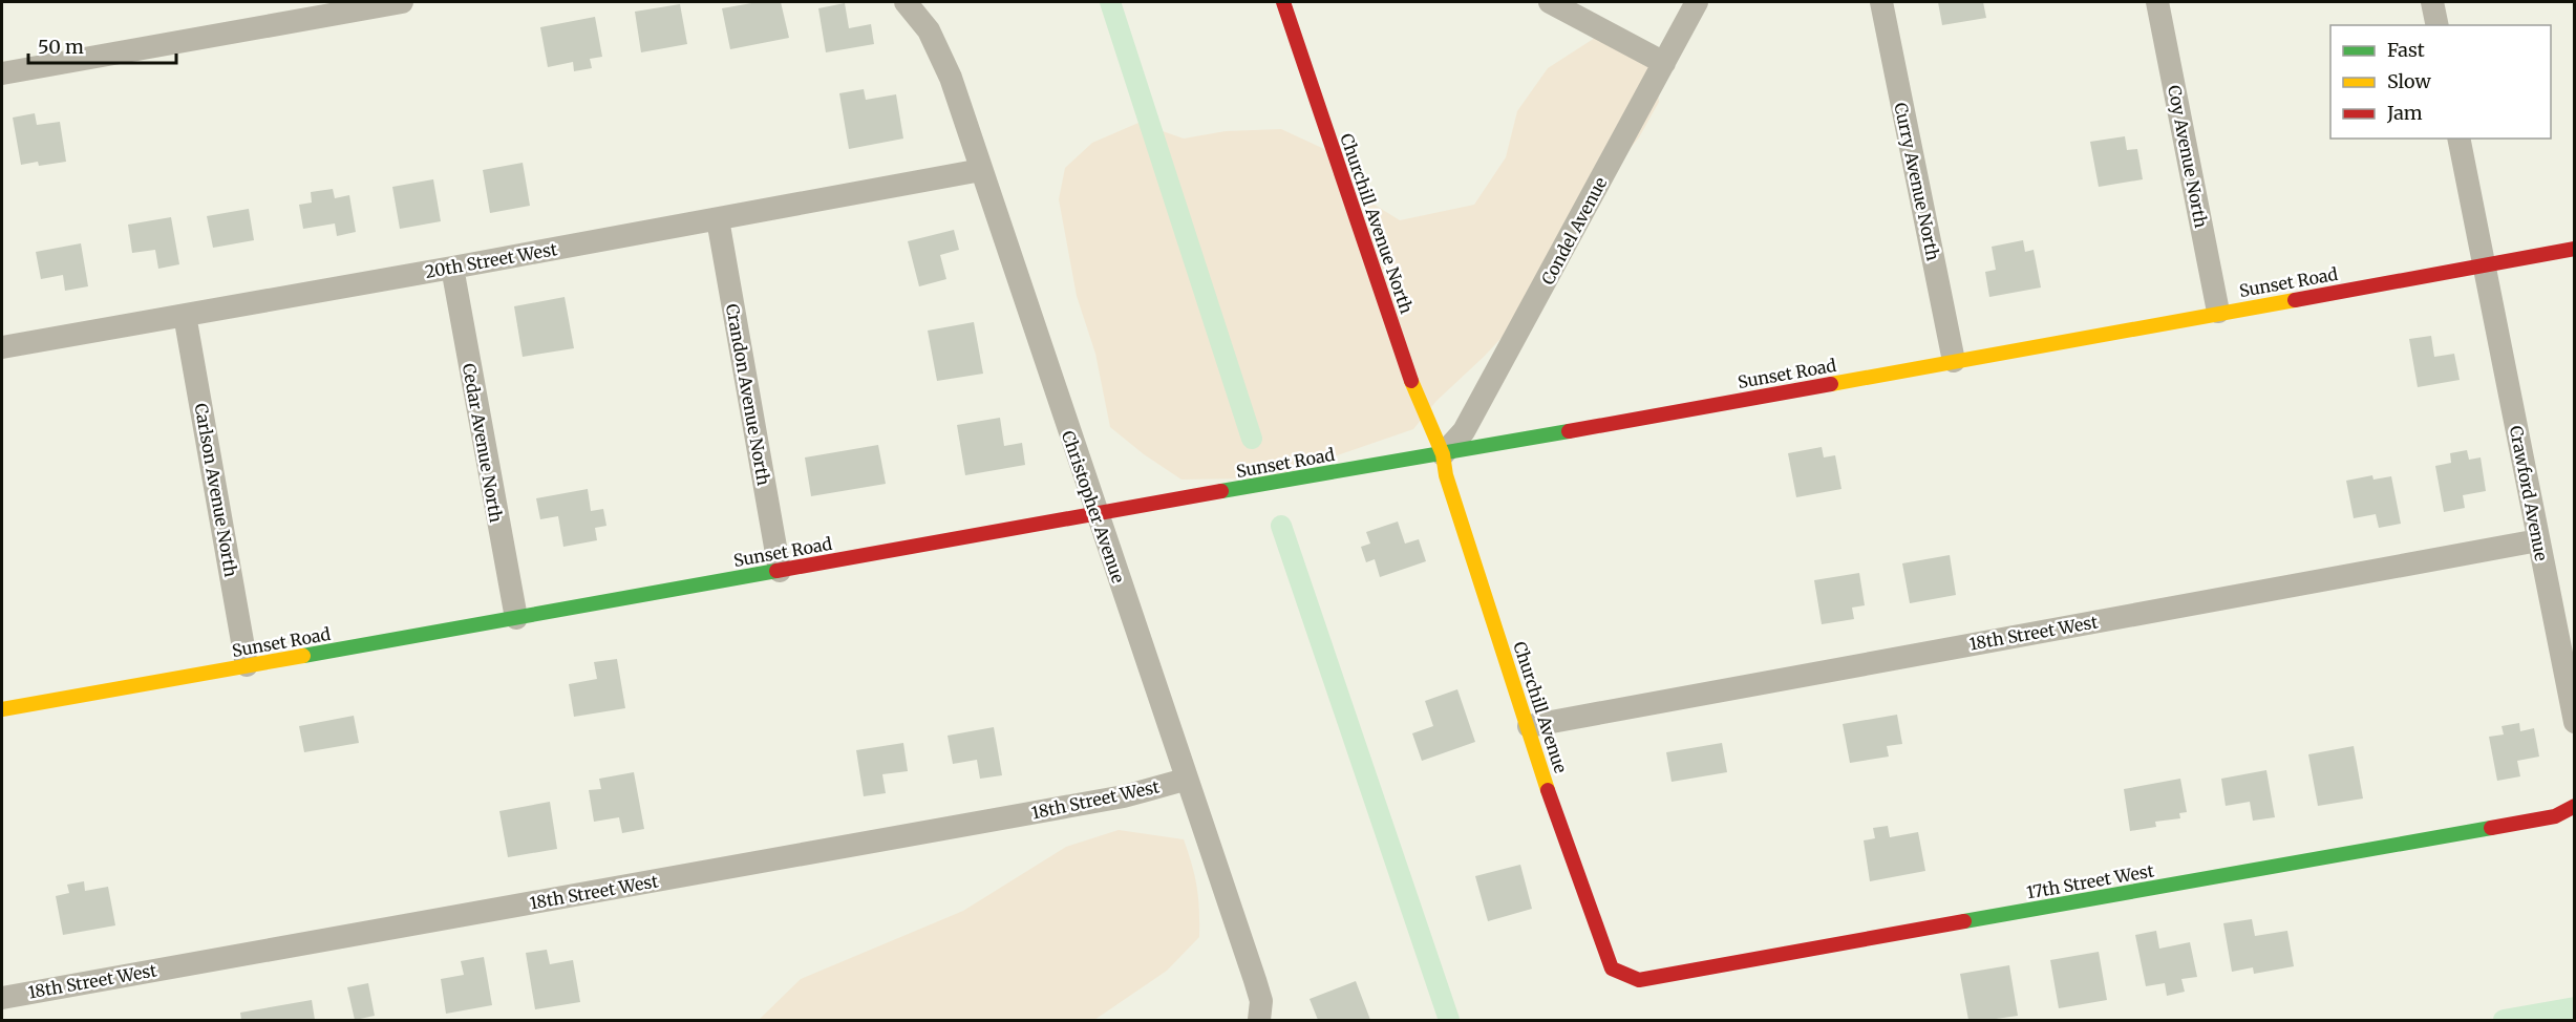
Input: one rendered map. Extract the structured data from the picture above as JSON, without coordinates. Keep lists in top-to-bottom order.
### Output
{
  "streets": {
    "street": [
      "Coy Avenue North",
      "Curry Avenue North",
      "Churchill Avenue North",
      "Condel Avenue",
      "20th Street West",
      "Sunset Road",
      "Crandon Avenue North",
      "Cedar Avenue North",
      "Carlson Avenue North",
      "Crawford Avenue",
      "Christopher Avenue",
      "18th Street West",
      "Churchill Avenue",
      "17th Street West"
    ]
  },
  "crossings": [
    ["Coy Avenue North", "Sunset Road"],
    ["Curry Avenue North", "Sunset Road"],
    ["Churchill Avenue North", "Condel Avenue"],
    ["Churchill Avenue North", "Sunset Road"],
    ["Churchill Avenue North", "Churchill Avenue"],
    ["Condel Avenue", "Sunset Road"],
    ["Condel Avenue", "Churchill Avenue"],
    ["20th Street West", "Crandon Avenue North"],
    ["20th Street West", "Cedar Avenue North"],
    ["20th Street West", "Carlson Avenue North"],
    ["20th Street West", "Christopher Avenue"],
    ["Sunset Road", "Crandon Avenue North"],
    ["Sunset Road", "Cedar Avenue North"],
    ["Sunset Road", "Carlson Avenue North"],
    ["Sunset Road", "Crawford Avenue"],
    ["Sunset Road", "Christopher Avenue"],
    ["Sunset Road", "Churchill Avenue"],
    ["Crawford Avenue", "18th Street West"],
    ["Christopher Avenue", "18th Street West"],
    ["18th Street West", "Churchill Avenue"],
    ["Churchill Avenue", "17th Street West"]
  ],
  "legend": ["Fast", "Slow", "Jam"],
  "scale_bar": "50 m"
}
